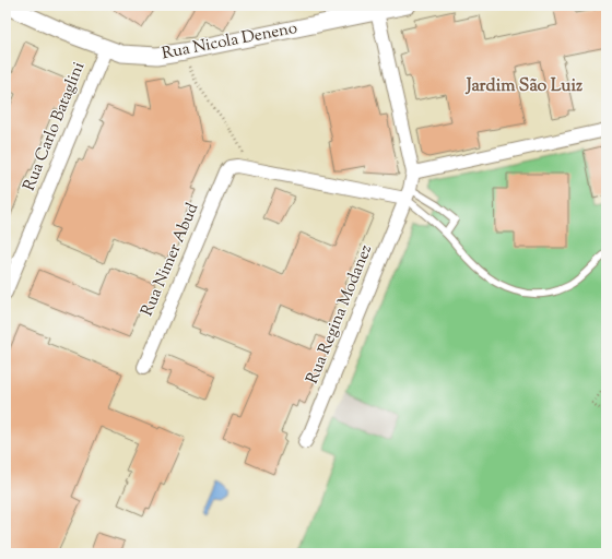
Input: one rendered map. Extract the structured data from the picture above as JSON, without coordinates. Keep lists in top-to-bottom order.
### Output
{
  "streets": {
    "street": [
      "Rua Nicola Deneno",
      "Rua Carlo Bataglini",
      "Rua Nimer Abud",
      "Rua Regina Modanez"
    ]
  },
  "crossings": [
    ["Rua Nicola Deneno", "Rua Carlo Bataglini"]
  ],
  "districts": ["Jardim São Luiz"]
}
